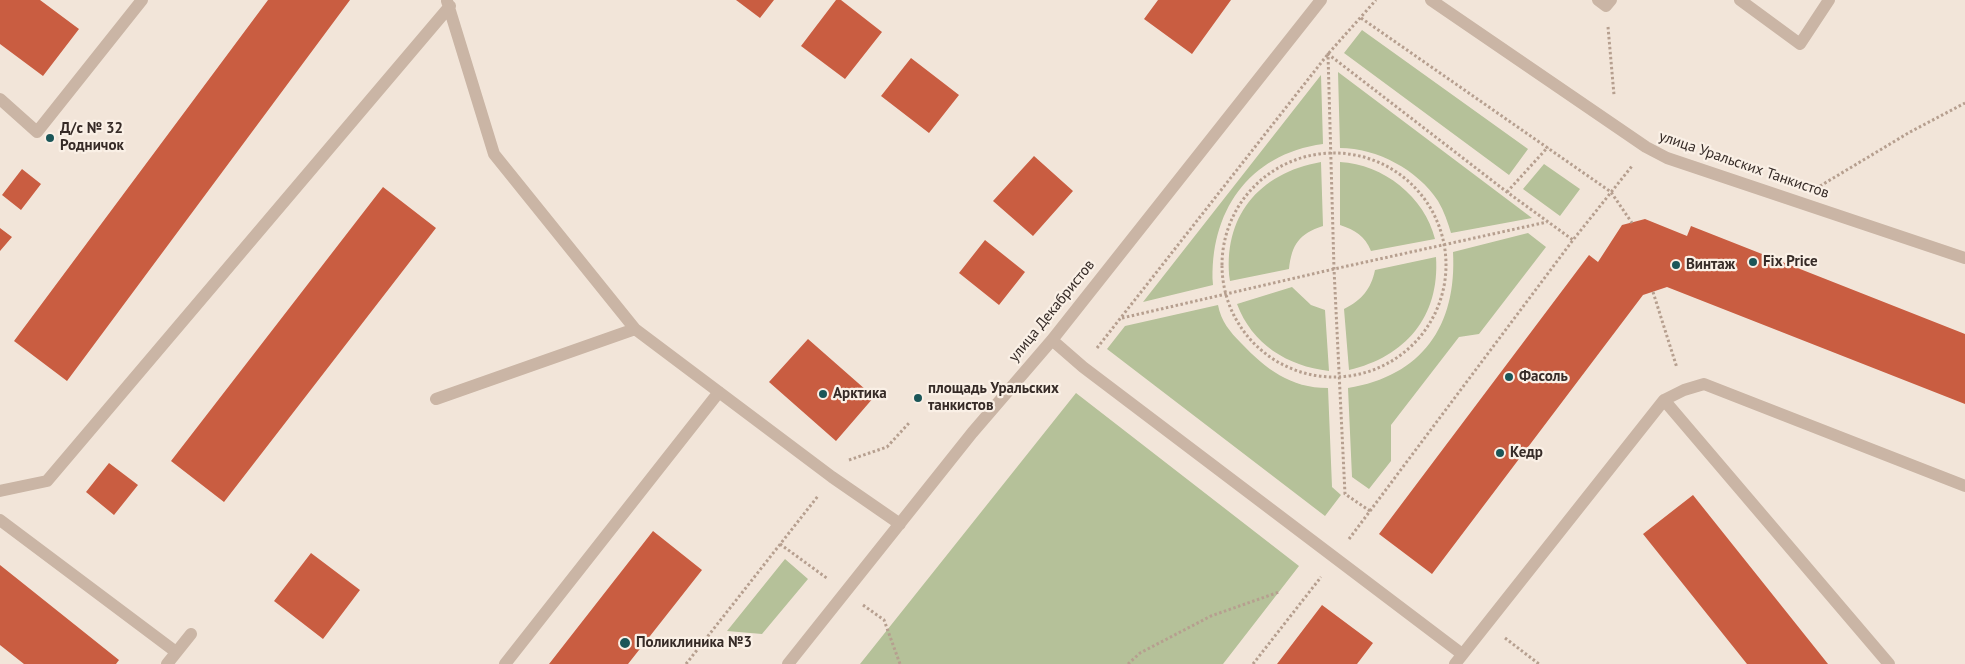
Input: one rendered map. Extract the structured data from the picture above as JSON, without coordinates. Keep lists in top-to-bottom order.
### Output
{
  "streets": {
    "street": ["улица Уральских Танкистов", "улица Декабристов"]
  },
  "places": [
    "Д/с № 32 Родничок",
    "Fix Price",
    "Винтаж",
    "Фасоль",
    "Арктика",
    "площадь Уральских танкистов",
    "Кедр",
    "Поликлиника №3"
  ]
}
